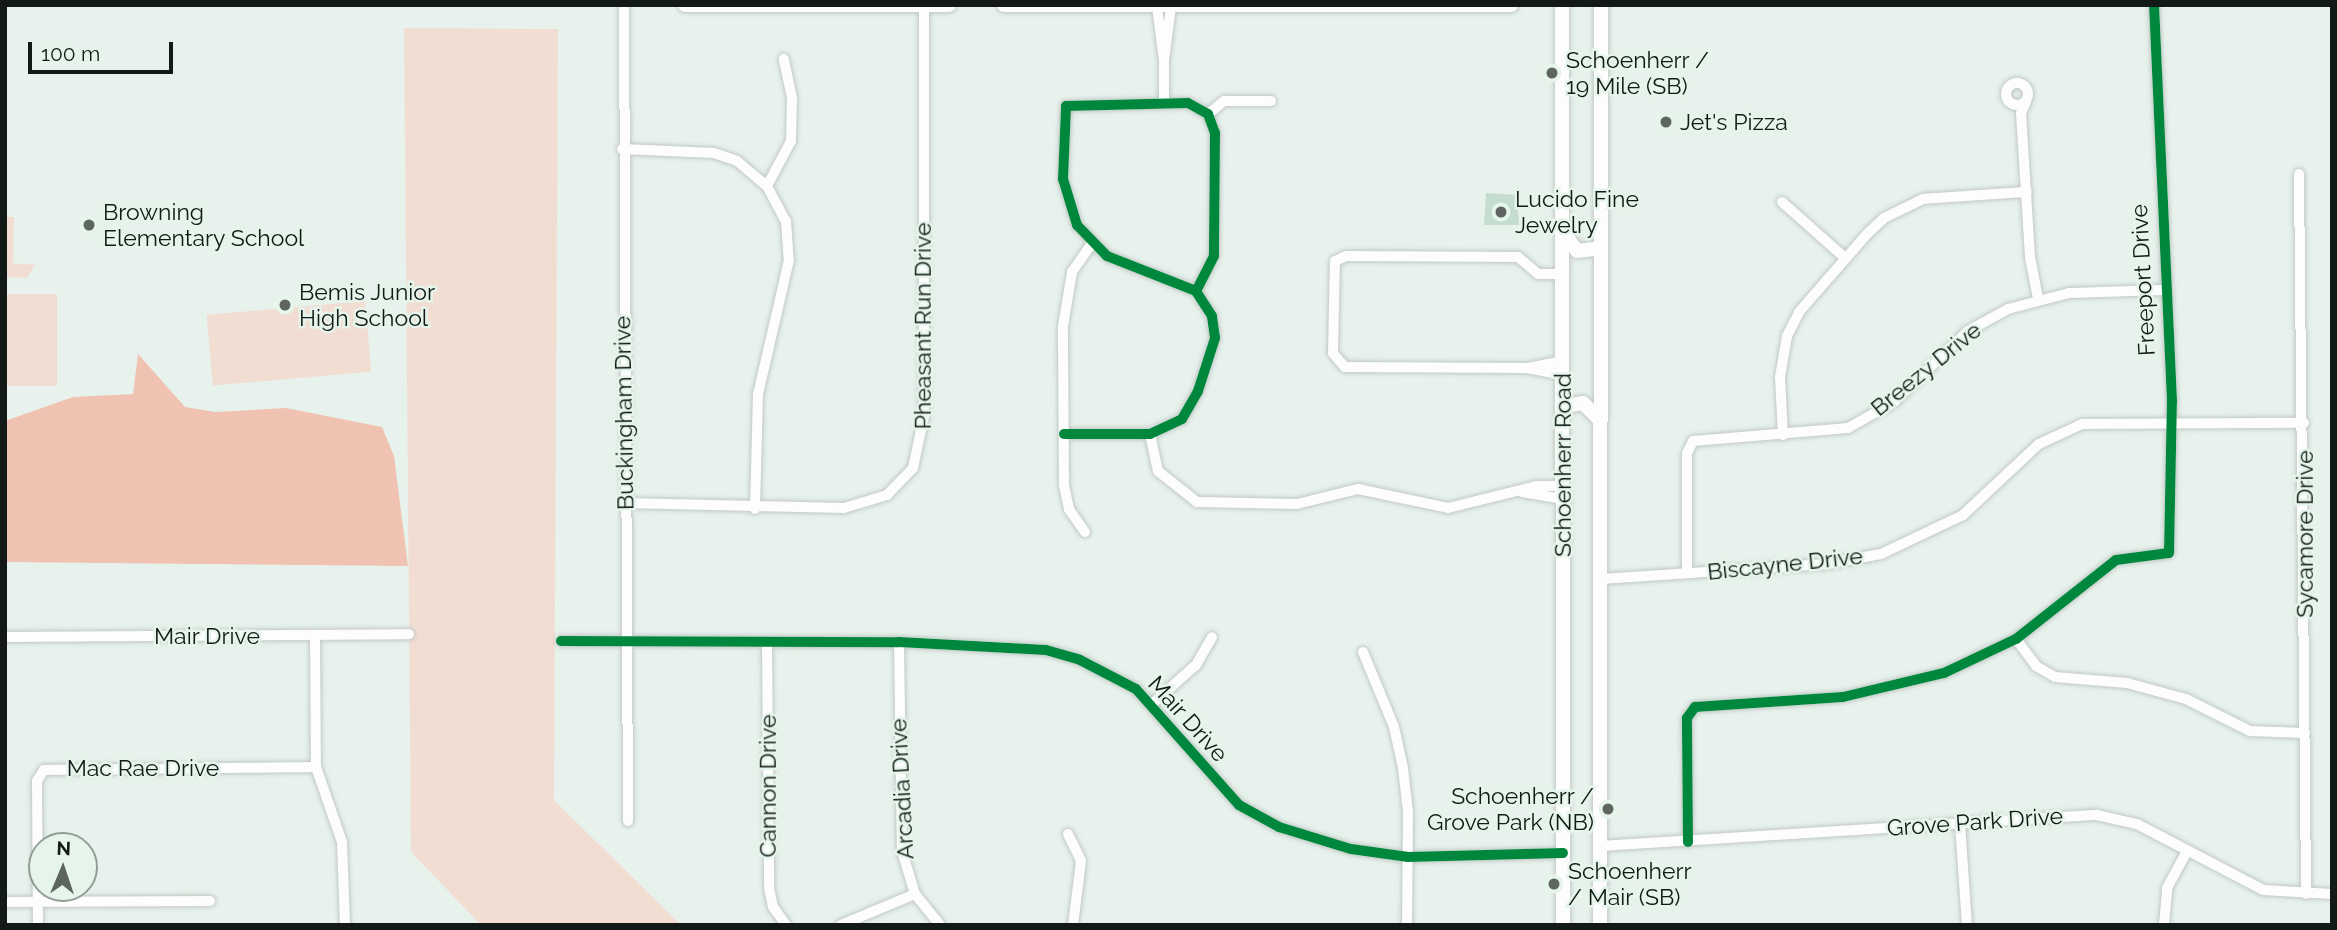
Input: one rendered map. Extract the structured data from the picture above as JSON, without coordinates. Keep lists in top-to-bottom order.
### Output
{
  "streets": {
    "main road": ["Schoenherr Road"],
    "street": [
      "Freeport Drive",
      "Pheasant Run Drive",
      "Breezy Drive",
      "Buckingham Drive",
      "Sycamore Drive",
      "Biscayne Drive",
      "Mair Drive",
      "Mac Rae Drive",
      "Cannon Drive",
      "Arcadia Drive",
      "Grove Park Drive"
    ]
  },
  "crossings": [
    ["Freeport Drive", "Breezy Drive"],
    ["Freeport Drive", "Biscayne Drive"],
    ["Pheasant Run Drive", "Buckingham Drive"],
    ["Breezy Drive", "Biscayne Drive"],
    ["Buckingham Drive", "Mair Drive"],
    ["Schoenherr Road", "Biscayne Drive"],
    ["Schoenherr Road", "Mair Drive"],
    ["Schoenherr Road", "Grove Park Drive"],
    ["Sycamore Drive", "Biscayne Drive"],
    ["Sycamore Drive", "Grove Park Drive"],
    ["Mair Drive", "Cannon Drive"],
    ["Mair Drive", "Arcadia Drive"]
  ],
  "places": [
    "Schoenherr / 19 Mile (SB)",
    "Jet's Pizza",
    "Lucido Fine Jewelry",
    "Browning Elementary School",
    "Bemis Junior High School",
    "Schoenherr / Grove Park (NB)",
    "Schoenherr / Mair (SB)"
  ],
  "scale_bar": "100 m",
  "north": "top"
}
